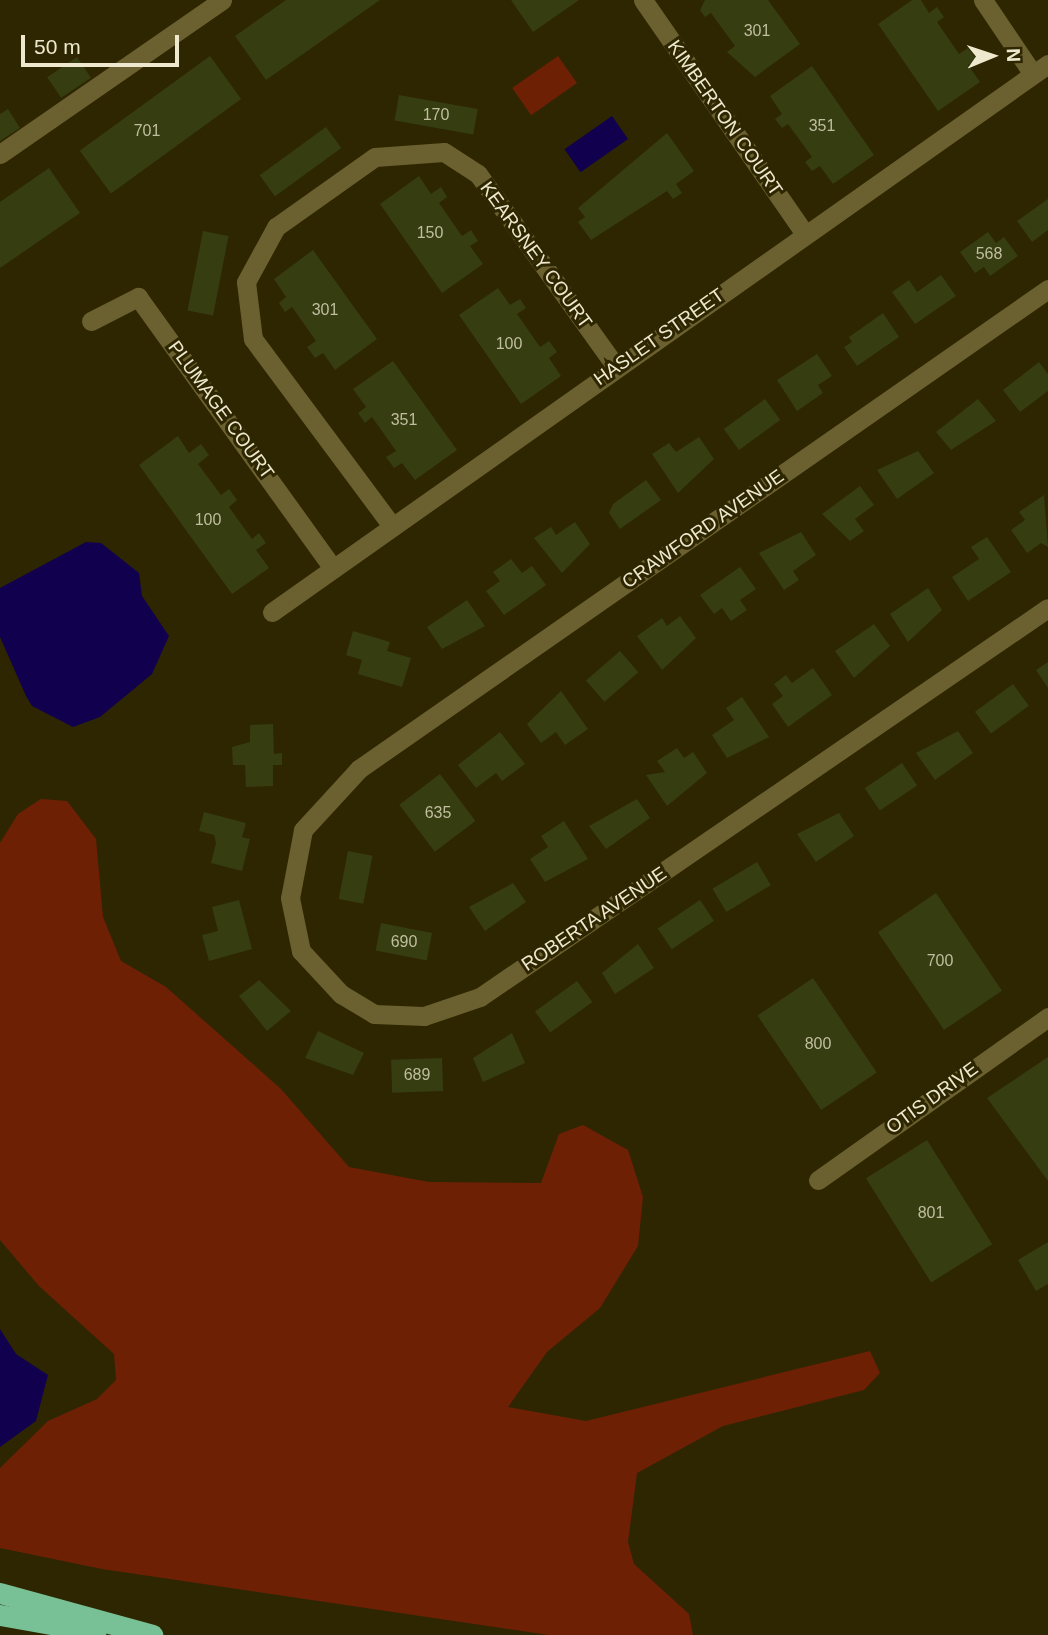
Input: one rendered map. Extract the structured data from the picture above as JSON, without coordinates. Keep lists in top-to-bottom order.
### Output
{
  "streets": {
    "street": [
      "KIMBERTON COURT",
      "KEARSNEY COURT",
      "HASLET STREET",
      "PLUMAGE COURT",
      "CRAWFORD AVENUE",
      "ROBERTA AVENUE",
      "OTIS DRIVE"
    ]
  },
  "crossings": [
    ["KIMBERTON COURT", "HASLET STREET"],
    ["KEARSNEY COURT", "HASLET STREET"],
    ["HASLET STREET", "PLUMAGE COURT"],
    ["CRAWFORD AVENUE", "ROBERTA AVENUE"]
  ],
  "house_numbers": [
    "301",
    "170",
    "351",
    "701",
    "150",
    "568",
    "301",
    "100",
    "351",
    "100",
    "635",
    "690",
    "700",
    "800",
    "689",
    "801"
  ],
  "scale_bar": "50 m",
  "north": "right"
}
